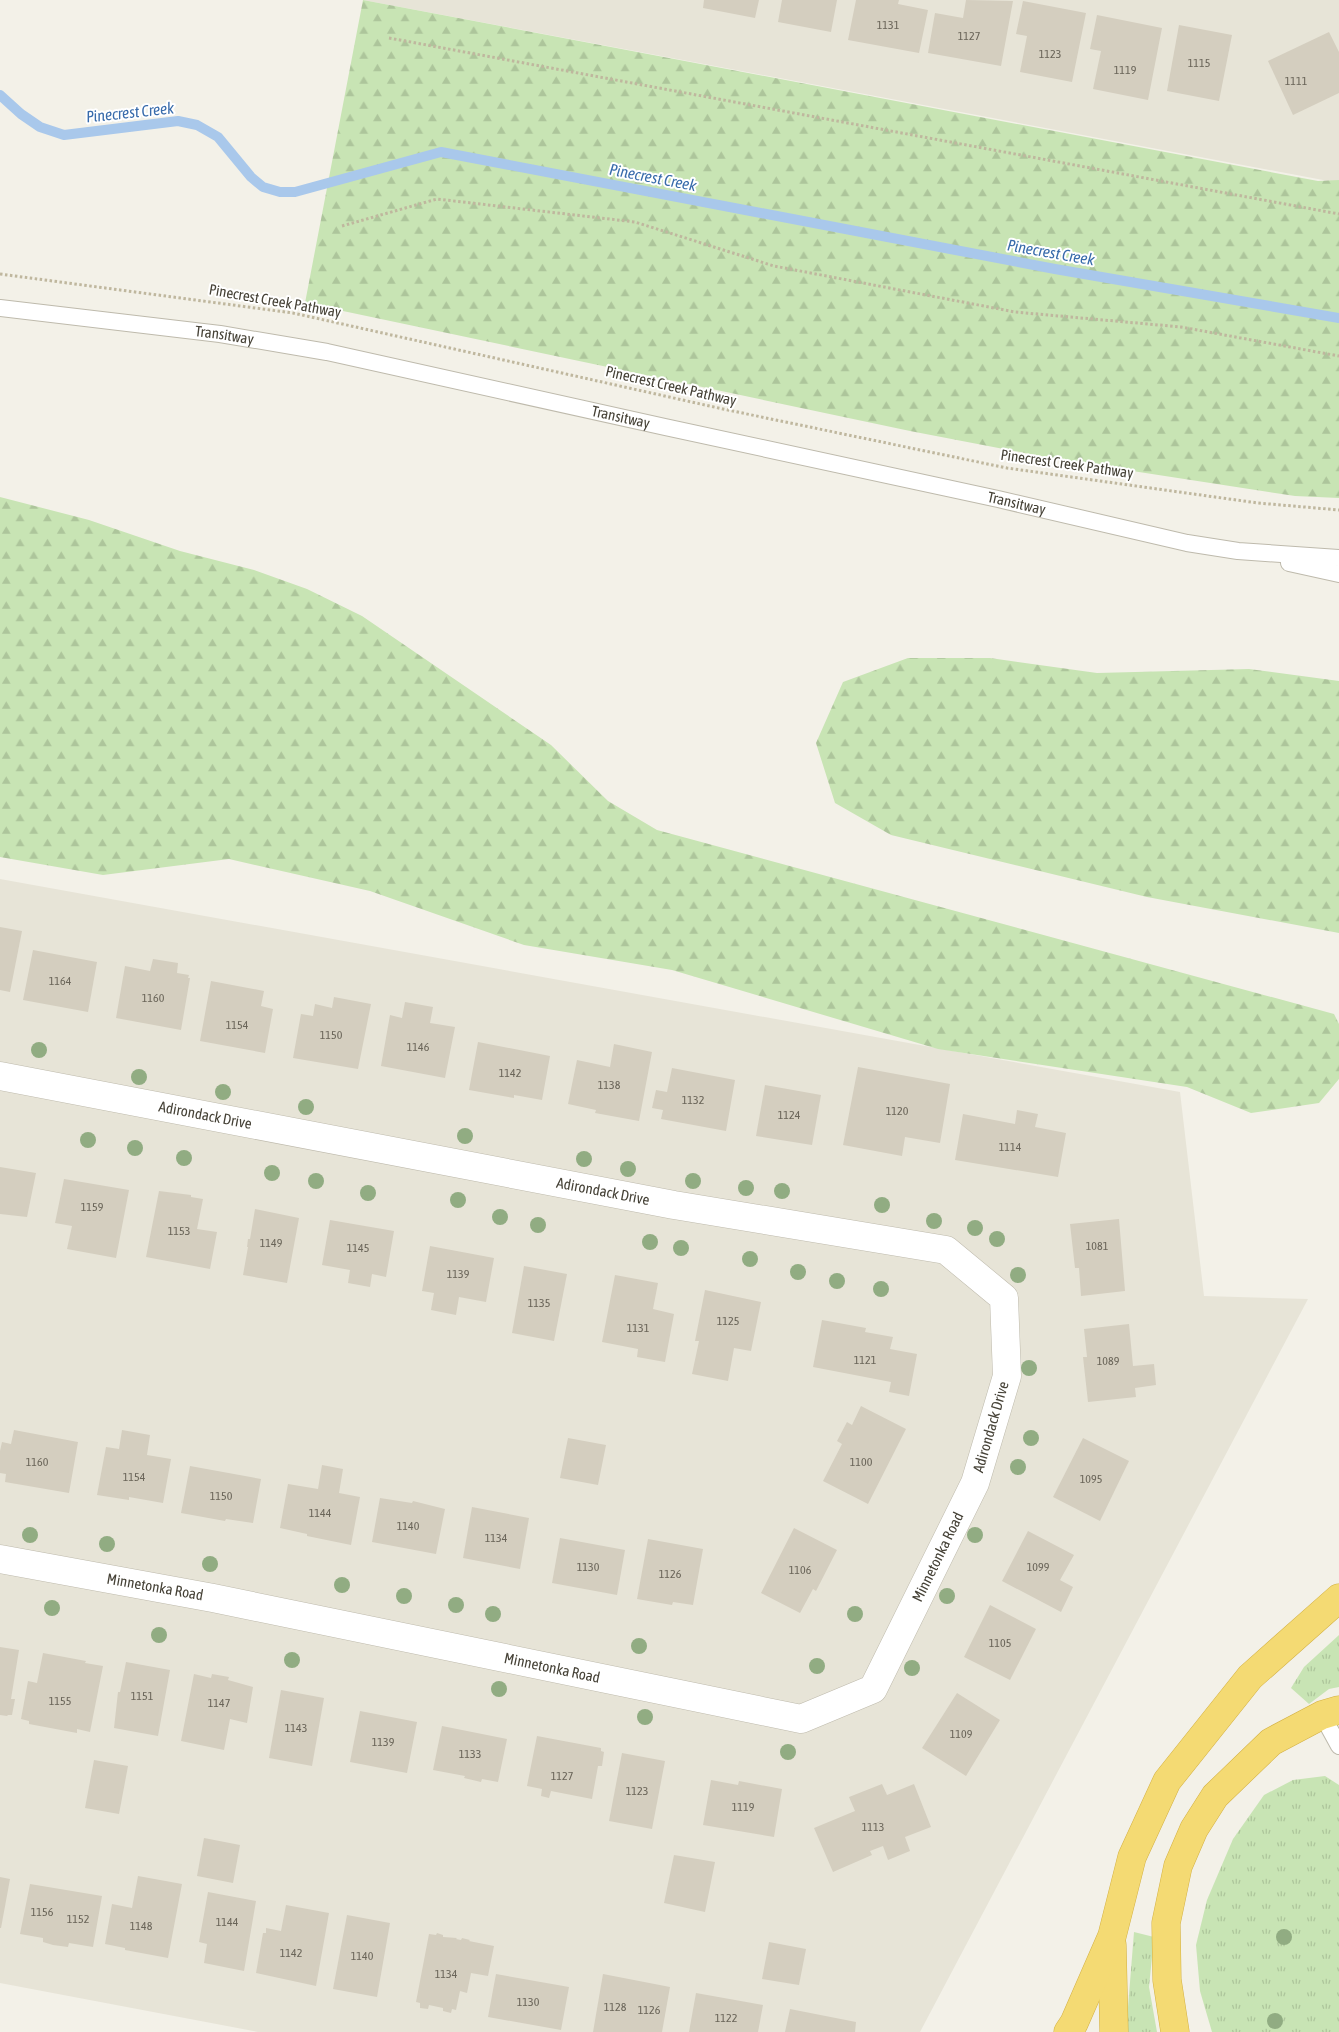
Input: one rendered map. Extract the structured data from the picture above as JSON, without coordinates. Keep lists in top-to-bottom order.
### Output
{
  "streets": {
    "street": ["Adirondack Drive", "Minnetonka Road"],
    "lane": ["Transitway"],
    "path": ["Pinecrest Creek Pathway"]
  },
  "crossings": [
    ["Adirondack Drive", "Minnetonka Road"]
  ],
  "water": ["Pinecrest Creek"],
  "house_numbers": [
    "1131",
    "1127",
    "1123",
    "1115",
    "1119",
    "1111",
    "1164",
    "1160",
    "1154",
    "1150",
    "1146",
    "1142",
    "1138",
    "1132",
    "1120",
    "1124",
    "1114",
    "1159",
    "1153",
    "1149",
    "1081",
    "1145",
    "1139",
    "1135",
    "1125",
    "1131",
    "1121",
    "1089",
    "1160",
    "1100",
    "1154",
    "1095",
    "1150",
    "1144",
    "1140",
    "1134",
    "1130",
    "1099",
    "1106",
    "1126",
    "1105",
    "1151",
    "1155",
    "1147",
    "1143",
    "1109",
    "1139",
    "1133",
    "1127",
    "1123",
    "1119",
    "1113",
    "1156",
    "1152",
    "1144",
    "1148",
    "1142",
    "1140",
    "1134",
    "1130",
    "1128",
    "1126",
    "1122"
  ]
}
